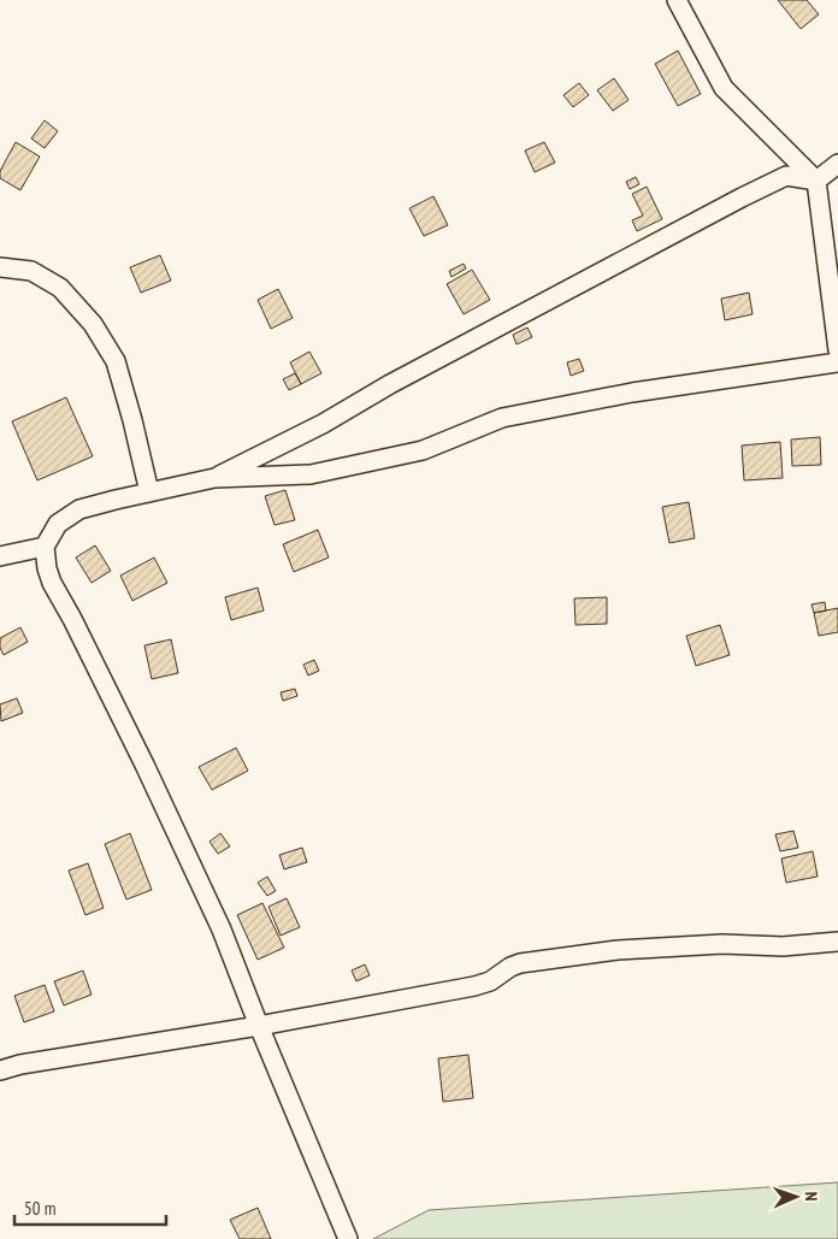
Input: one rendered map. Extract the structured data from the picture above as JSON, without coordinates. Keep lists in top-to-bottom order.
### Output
{
  "scale_bar": "50 m",
  "north": "right"
}
